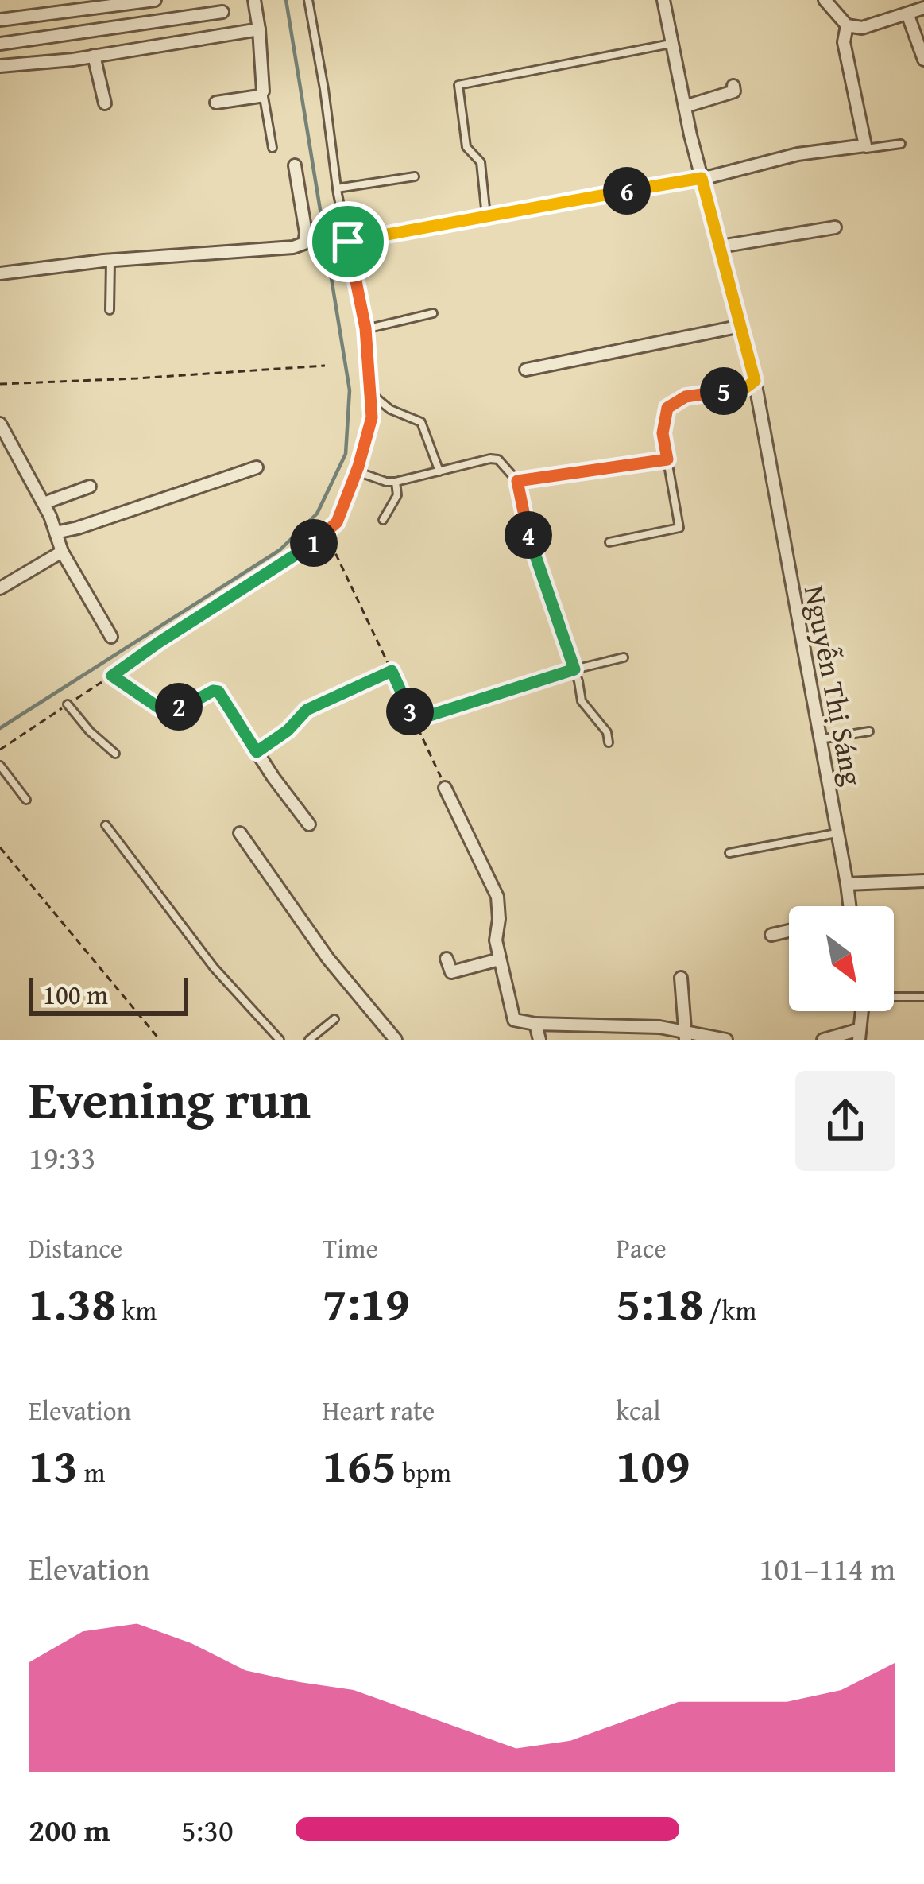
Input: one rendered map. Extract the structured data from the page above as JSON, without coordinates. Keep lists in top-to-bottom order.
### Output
{
  "streets": {
    "street": ["Nguyễn Thị Sáng"]
  },
  "scale_bar": "100 m",
  "north": "bottom right",
  "page": {
    "pins": [
      "6",
      "5",
      "4",
      "1",
      "2",
      "3"
    ],
    "scale": "100 m",
    "heading": ["Evening run", "19:33"],
    "stats": [
      ["Distance", "1.38 km"],
      ["Time", "7:19"],
      ["Pace", "5:18 /km"],
      ["Elevation", "13 m"],
      ["Heart rate", "165 bpm"],
      ["kcal", "109"]
    ],
    "chart": ["Elevation", "101–114 m"],
    "list": [
      {
        "name": "200 m",
        "note": "5:30"
      }
    ]
  }
}
